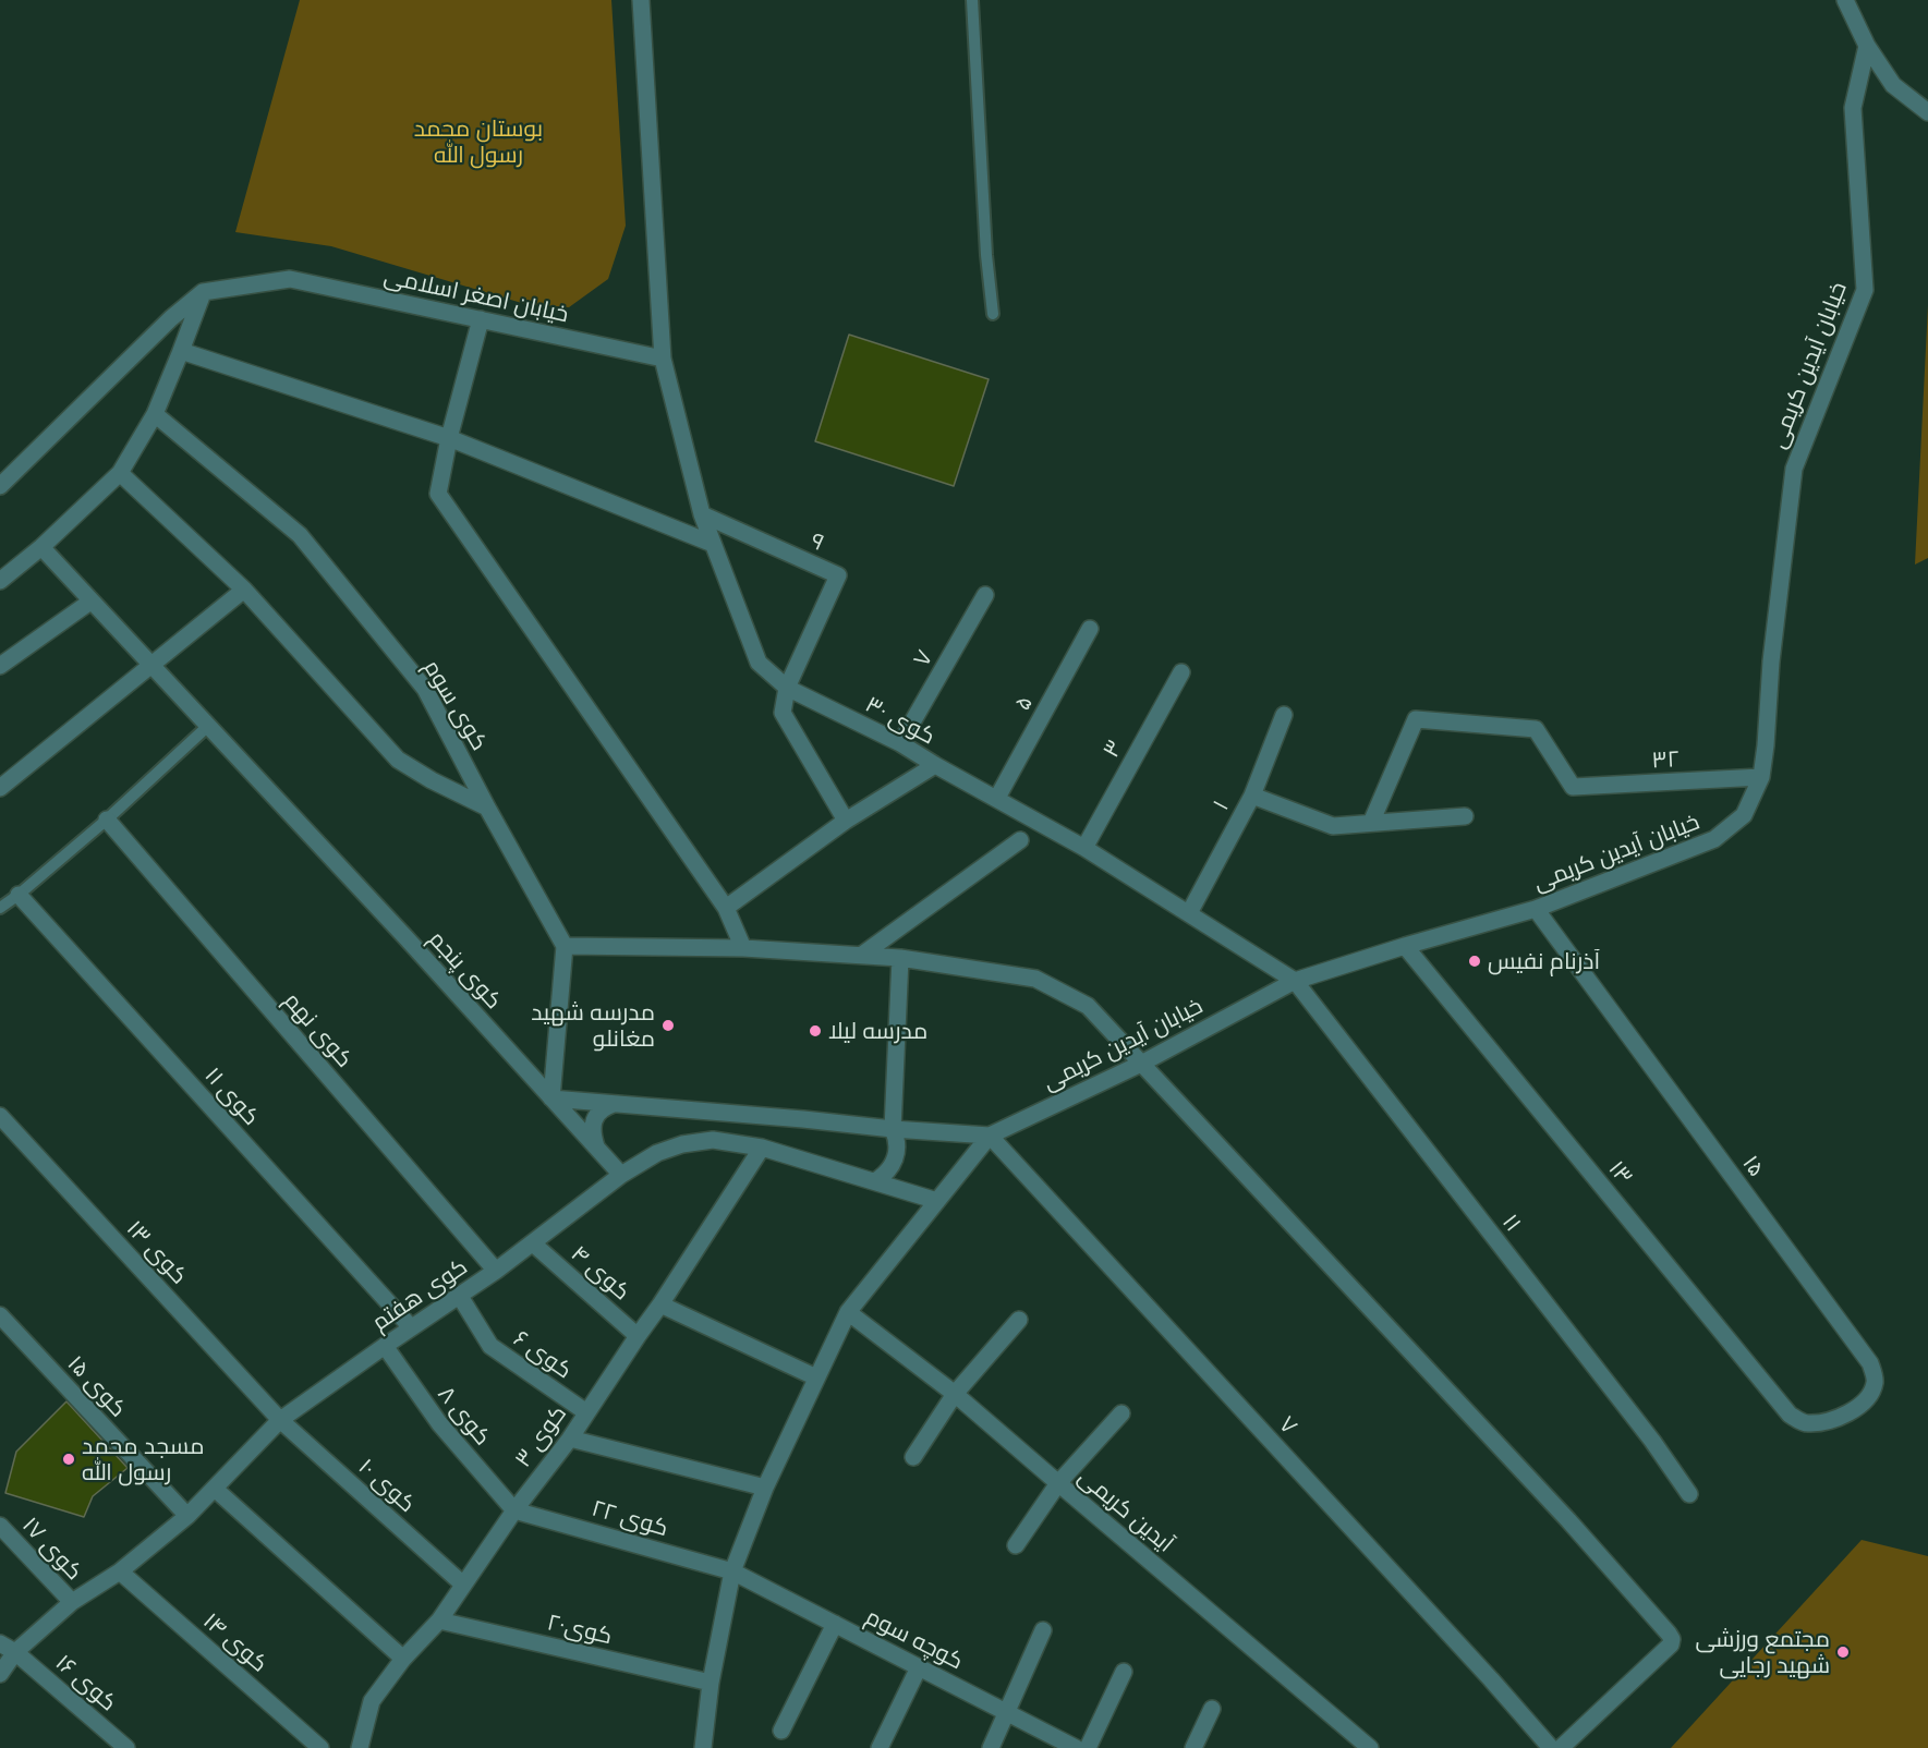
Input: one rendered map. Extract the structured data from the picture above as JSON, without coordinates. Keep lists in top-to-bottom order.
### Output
{
  "streets": {
    "street": [
      "خیابان اصغر اسلامی",
      "خیابان آیدین کریمی",
      "۹",
      "۷",
      "۵",
      "کوی سوم",
      "کوی ۳۰",
      "۳",
      "۳۲",
      "۱",
      "کوی پنجم",
      "کوی نهم",
      "کوی ۱۱",
      "۱۵",
      "۱۳",
      "۱۱",
      "کوی ۱۳",
      "کوی ۴",
      "کوی هفتم",
      "کوی ۶",
      "کوی ۱۵",
      "کوی ۸",
      "کوی ۳",
      "کوی ۱۰",
      "آیدین کریمی",
      "کوی ۲۲",
      "کوی ۱۷",
      "کوی۲۰",
      "کوچه سوم",
      "کوی ۱۴",
      "کوی ۱۶"
    ]
  },
  "crossings": [
    ["خیابان اصغر اسلامی", "کوی ۳۰"],
    ["خیابان آیدین کریمی", "۷"],
    ["خیابان آیدین کریمی", "کوی ۳۰"],
    ["خیابان آیدین کریمی", "۳۲"],
    ["خیابان آیدین کریمی", "۱۵"],
    ["خیابان آیدین کریمی", "۱۳"],
    ["خیابان آیدین کریمی", "۱۱"],
    ["۹", "کوی ۳۰"],
    ["۷", "کوی ۳۰"],
    ["۵", "کوی ۳۰"],
    ["کوی ۳۰", "۳"],
    ["کوی ۳۰", "۱"],
    ["کوی ۳۰", "۱۱"],
    ["کوی پنجم", "کوی هفتم"],
    ["کوی نهم", "کوی هفتم"],
    ["کوی ۱۱", "کوی هفتم"],
    ["۱۵", "۱۳"],
    ["کوی ۱۳", "کوی هفتم"],
    ["کوی ۱۳", "کوی ۱۰"],
    ["کوی ۴", "کوی هفتم"],
    ["کوی ۴", "کوی ۳"],
    ["کوی هفتم", "کوی ۶"],
    ["کوی هفتم", "کوی ۱۵"],
    ["کوی هفتم", "کوی ۸"],
    ["کوی هفتم", "کوی ۳"],
    ["کوی هفتم", "کوی ۱۰"],
    ["کوی هفتم", "کوی ۱۷"],
    ["کوی هفتم", "کوی ۱۴"],
    ["کوی هفتم", "کوی ۱۶"],
    ["کوی ۶", "کوی ۳"],
    ["کوی ۸", "کوی ۳"],
    ["کوی ۸", "کوی ۲۲"],
    ["کوی ۳", "کوی ۱۰"],
    ["کوی ۳", "کوی ۲۲"],
    ["کوی ۳", "کوی۲۰"],
    ["کوی ۲۲", "کوچه سوم"]
  ],
  "parks": ["بوستان محمد رسول الله"],
  "places": [
    "آذرنام نفیس",
    "مدرسه شهید مغانلو",
    "مدرسه لیلا",
    "مسجد محمد رسول الله",
    "مجتمع ورزشی شهید رجایی"
  ]
}
